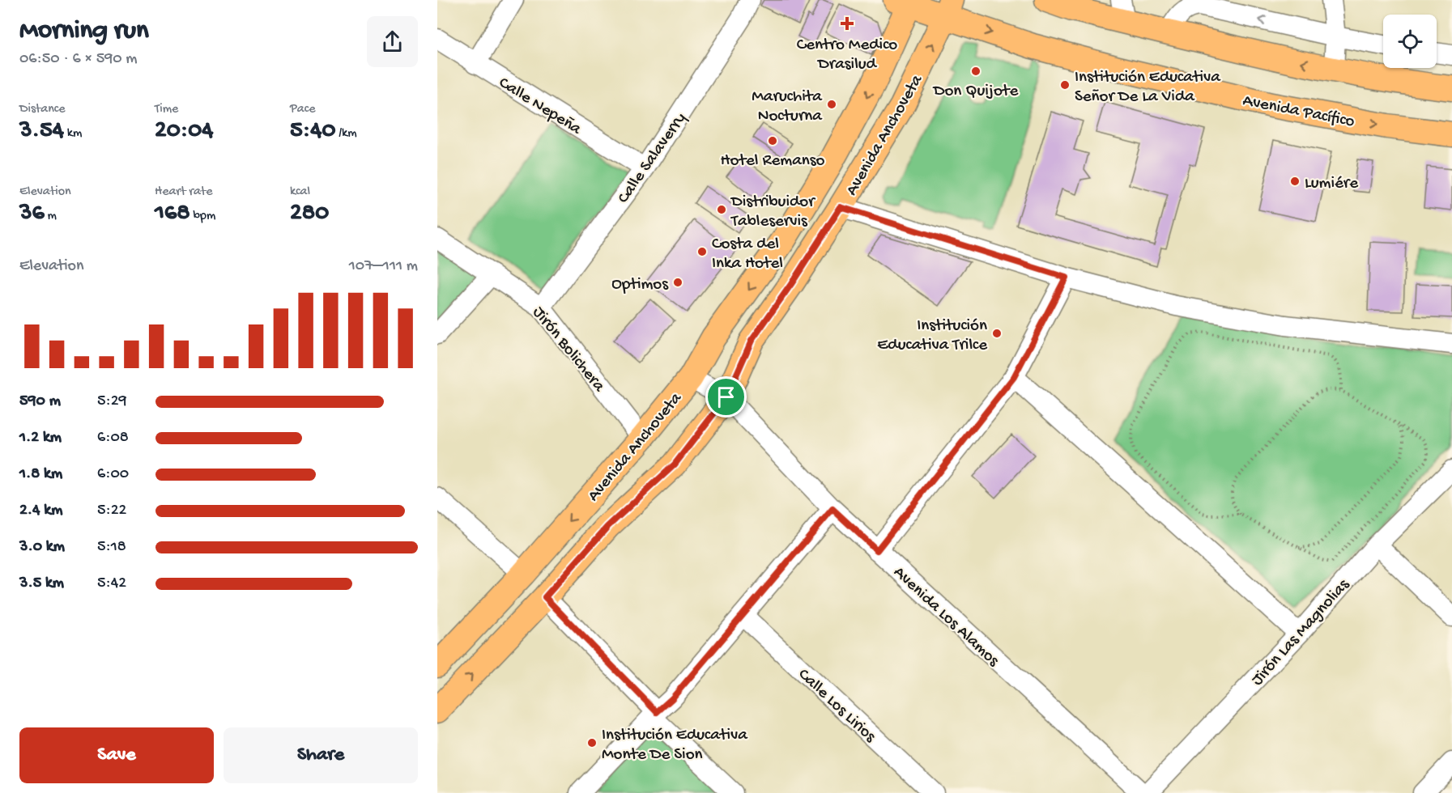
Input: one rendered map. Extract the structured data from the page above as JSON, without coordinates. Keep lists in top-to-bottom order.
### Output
{
  "streets": {
    "main road": ["Avenida Pacífico", "Avenida Anchoveta"],
    "street": [
      "Calle Nepeña",
      "Calle Salaverry",
      "Jirón Bolichera",
      "Avenida Los Alamos",
      "Jirón Las Magnolias",
      "Calle Los Lirios"
    ]
  },
  "crossings": [
    ["Calle Nepeña", "Calle Salaverry"],
    ["Avenida Pacífico", "Avenida Anchoveta"],
    ["Avenida Anchoveta", "Jirón Bolichera"],
    ["Avenida Anchoveta", "Avenida Los Alamos"],
    ["Calle Salaverry", "Jirón Bolichera"]
  ],
  "places": {
    "health": ["Centro Medico Drasilud"],
    "other": [
      "Don Quijote",
      "Institución Educativa Señor De La Vida",
      "Maruchita Nocturna",
      "Hotel Remanso",
      "Lumiére",
      "Distribuidor Tableservis",
      "Costa del Inka Hotel",
      "Optimos",
      "Institución Educativa Trilce",
      "Institución Educativa Monte De Sion"
    ]
  },
  "page": {
    "heading": ["Morning run", "06:50 · 6 × 590 m"],
    "stats": [
      ["Distance", "3.54 km"],
      ["Time", "20:04"],
      ["Pace", "5:40 /km"],
      ["Elevation", "36 m"],
      ["Heart rate", "168 bpm"],
      ["kcal", "280"]
    ],
    "chart": ["Elevation", "107–111 m"],
    "list": [
      {
        "name": "590 m",
        "note": "5:29"
      },
      {
        "name": "1.2 km",
        "note": "6:08"
      },
      {
        "name": "1.8 km",
        "note": "6:00"
      },
      {
        "name": "2.4 km",
        "note": "5:22"
      },
      {
        "name": "3.0 km",
        "note": "5:18"
      },
      {
        "name": "3.5 km",
        "note": "5:42"
      }
    ],
    "buttons": ["Save", "Share"]
  }
}
